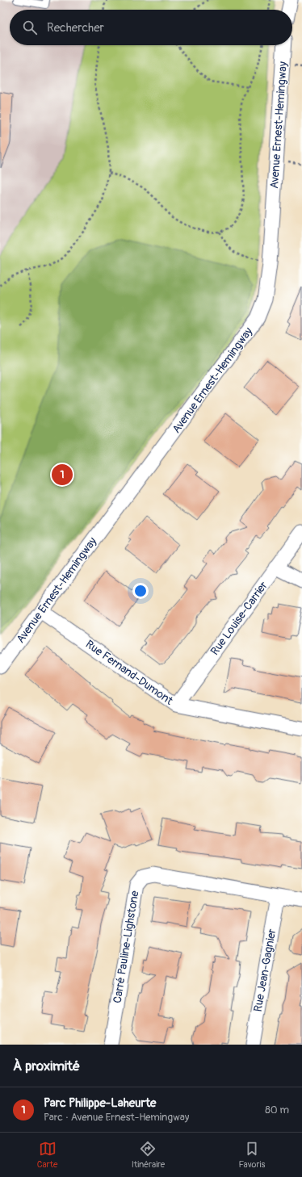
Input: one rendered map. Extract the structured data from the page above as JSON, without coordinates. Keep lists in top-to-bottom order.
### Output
{
  "streets": {
    "street": [
      "Avenue Ernest-Hemingway",
      "Rue Louise-Carrier",
      "Rue Fernand-Dumont",
      "Carré Pauline-Lighstone",
      "Rue Jean-Gagnier"
    ]
  },
  "crossings": [
    ["Avenue Ernest-Hemingway", "Rue Fernand-Dumont"],
    ["Rue Louise-Carrier", "Rue Fernand-Dumont"],
    ["Carré Pauline-Lighstone", "Rue Jean-Gagnier"]
  ],
  "page": {
    "search": "Rechercher",
    "pins": "1",
    "heading": "À proximité",
    "list": [
      {
        "mark": "1",
        "name": "Parc Philippe-Laheurte",
        "note": "Parc · Avenue Ernest-Hemingway",
        "value": "80 m"
      }
    ],
    "nav": ["Carte", "Itinéraire", "Favoris"]
  }
}
